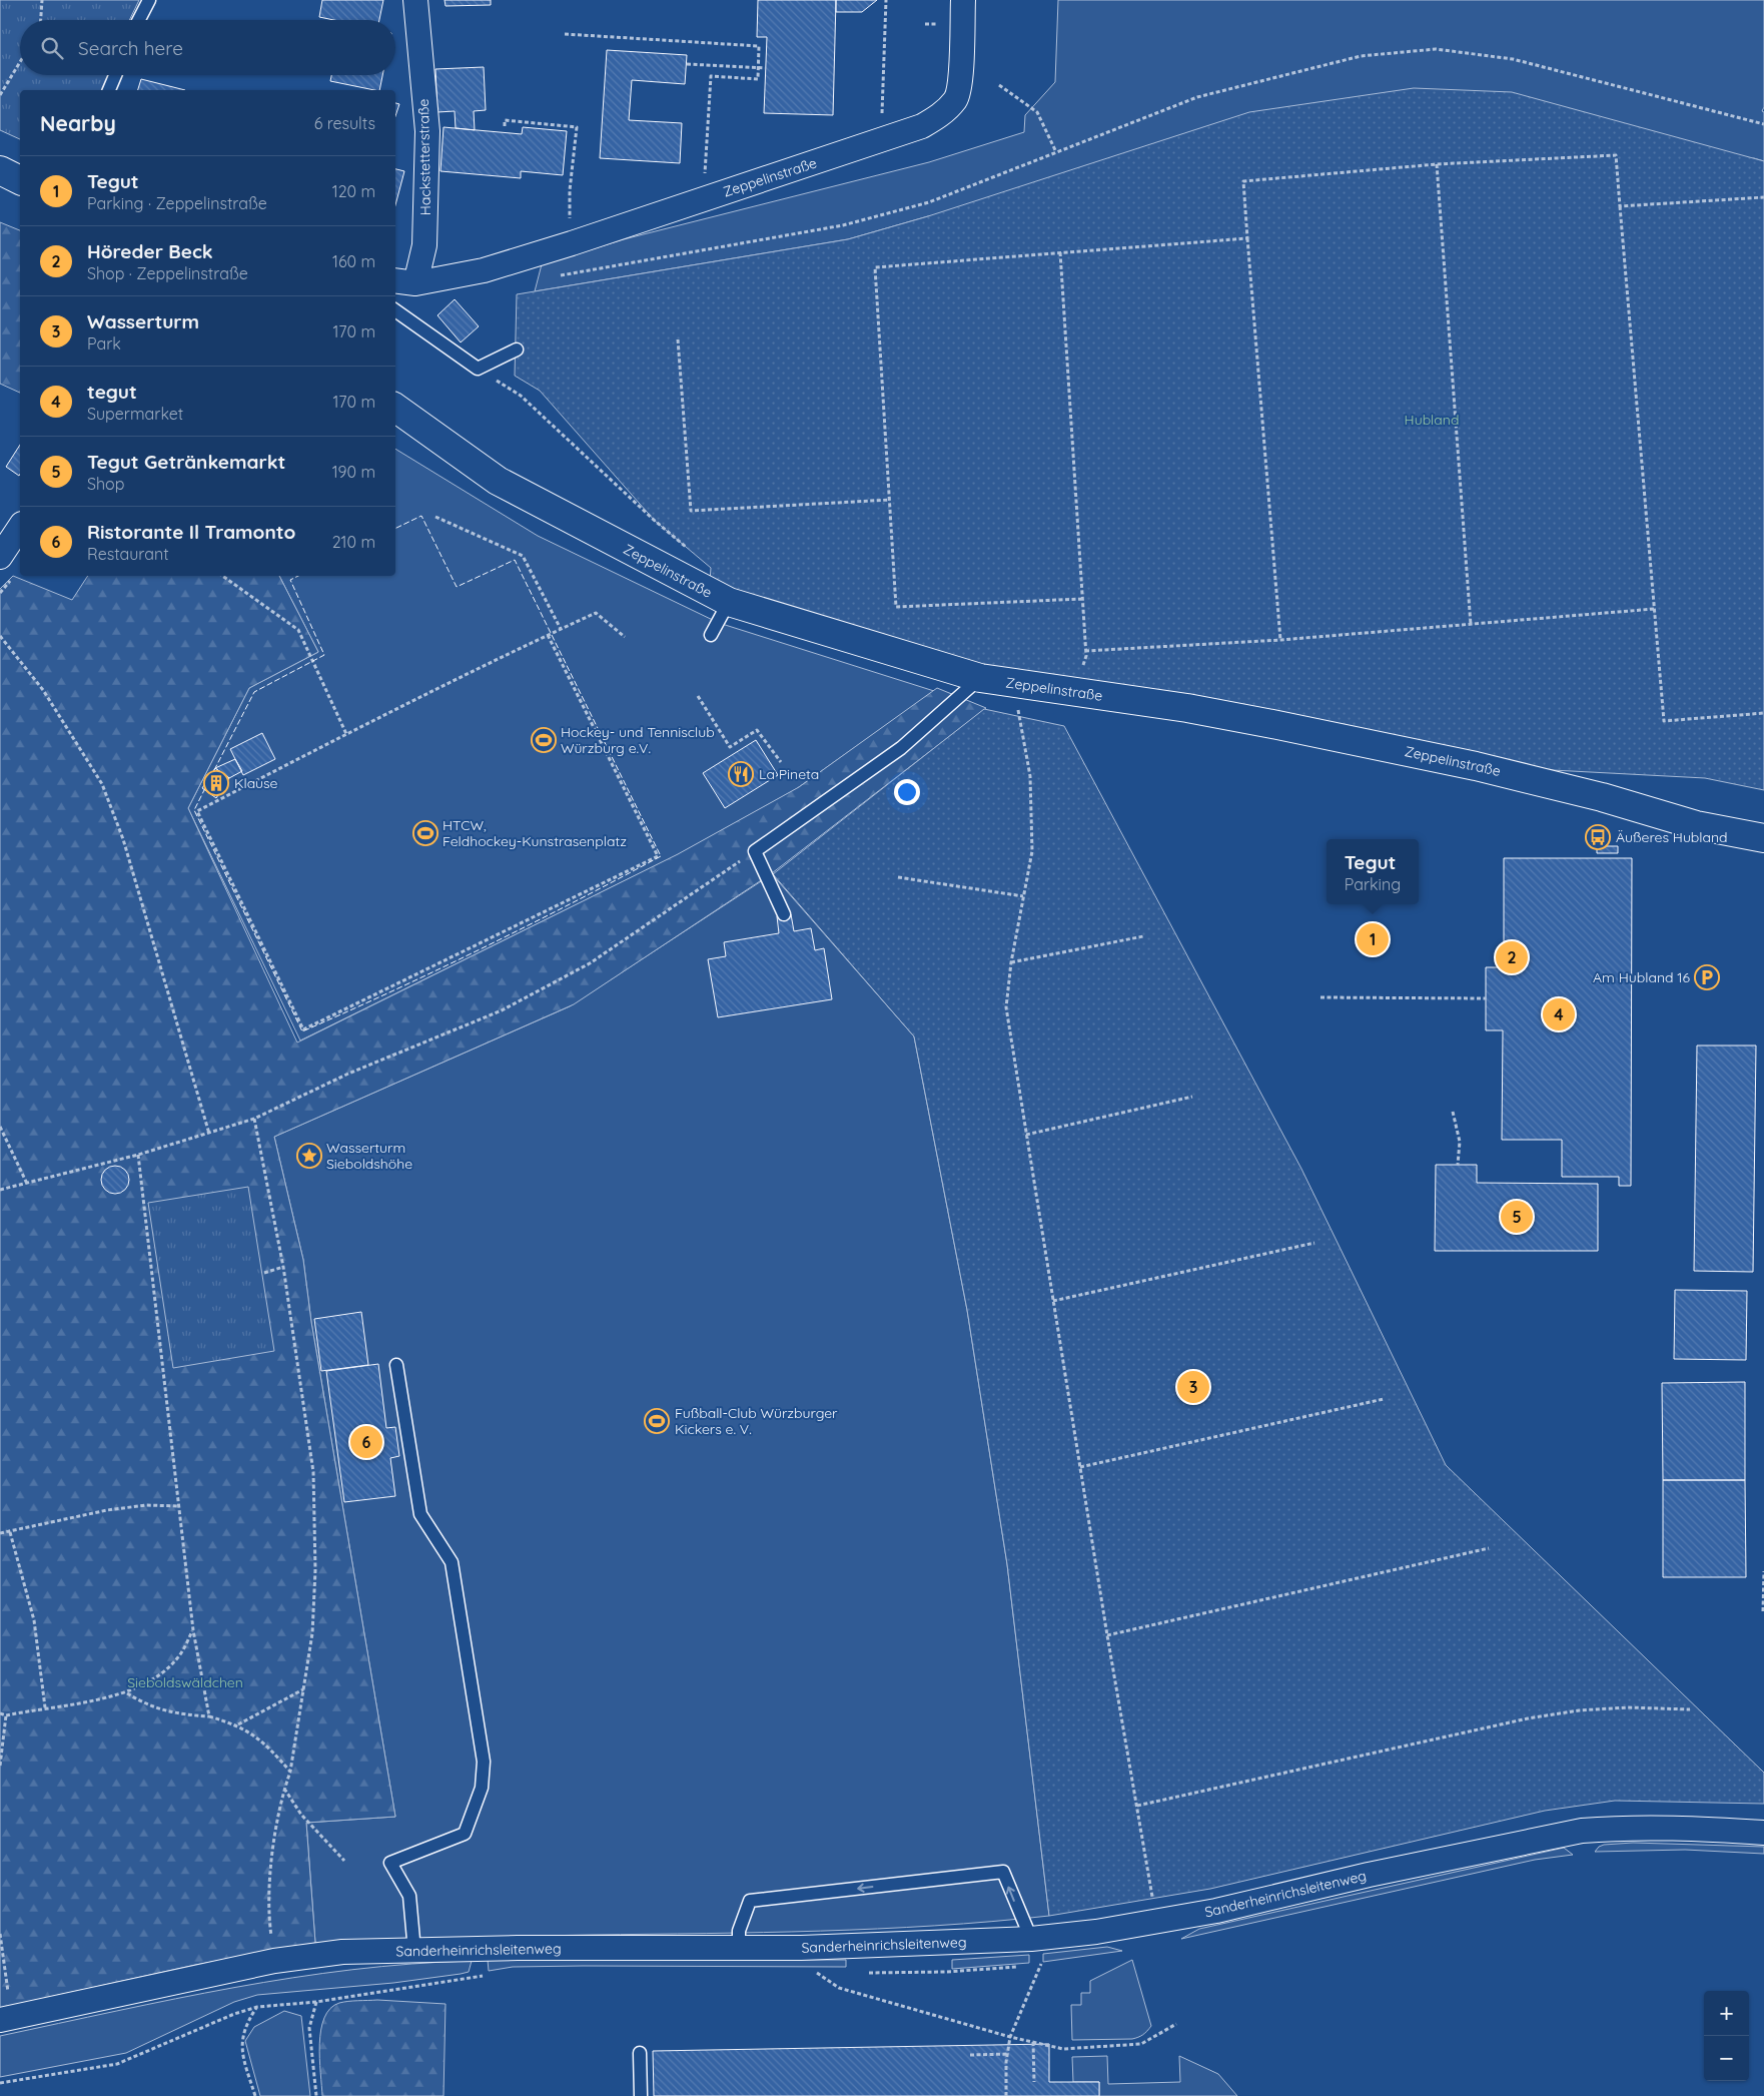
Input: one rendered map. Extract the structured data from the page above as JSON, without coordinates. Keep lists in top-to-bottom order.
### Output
{
  "streets": {
    "street": ["Hackstetterstraße", "Zeppelinstraße", "Sanderheinrichsleitenweg"]
  },
  "crossings": [
    ["Hackstetterstraße", "Zeppelinstraße"]
  ],
  "parks": ["Hubland", "Sieboldswäldchen"],
  "places": {
    "sports": ["Hockey- und Tennisclub Würzburg e.V.", "HTCW, Feldhockey-Kunstrasenplatz", "Fußball-Club Würzburger Kickers e. V."],
    "restaurant": ["La Pineta"],
    "building": ["Klause"],
    "bus stop": ["Äußeres Hubland"],
    "parking": ["Am Hubland 16"],
    "place": ["Wasserturm Sieboldshöhe"]
  },
  "page": {
    "search": "Search here",
    "heading": ["Nearby", "6 results"],
    "list": [
      {
        "mark": "1",
        "name": "Tegut",
        "note": "Parking · Zeppelinstraße",
        "value": "120 m"
      },
      {
        "mark": "2",
        "name": "Höreder Beck",
        "note": "Shop · Zeppelinstraße",
        "value": "160 m"
      },
      {
        "mark": "3",
        "name": "Wasserturm",
        "note": "Park",
        "value": "170 m"
      },
      {
        "mark": "4",
        "name": "tegut",
        "note": "Supermarket",
        "value": "170 m"
      },
      {
        "mark": "5",
        "name": "Tegut Getränkemarkt",
        "note": "Shop",
        "value": "190 m"
      },
      {
        "mark": "6",
        "name": "Ristorante Il Tramonto",
        "note": "Restaurant",
        "value": "210 m"
      }
    ],
    "popup": ["Tegut", "Parking"],
    "pins": [
      "1",
      "2",
      "4",
      "5",
      "3",
      "6"
    ],
    "map_buttons": ["+", "−"]
  }
}
